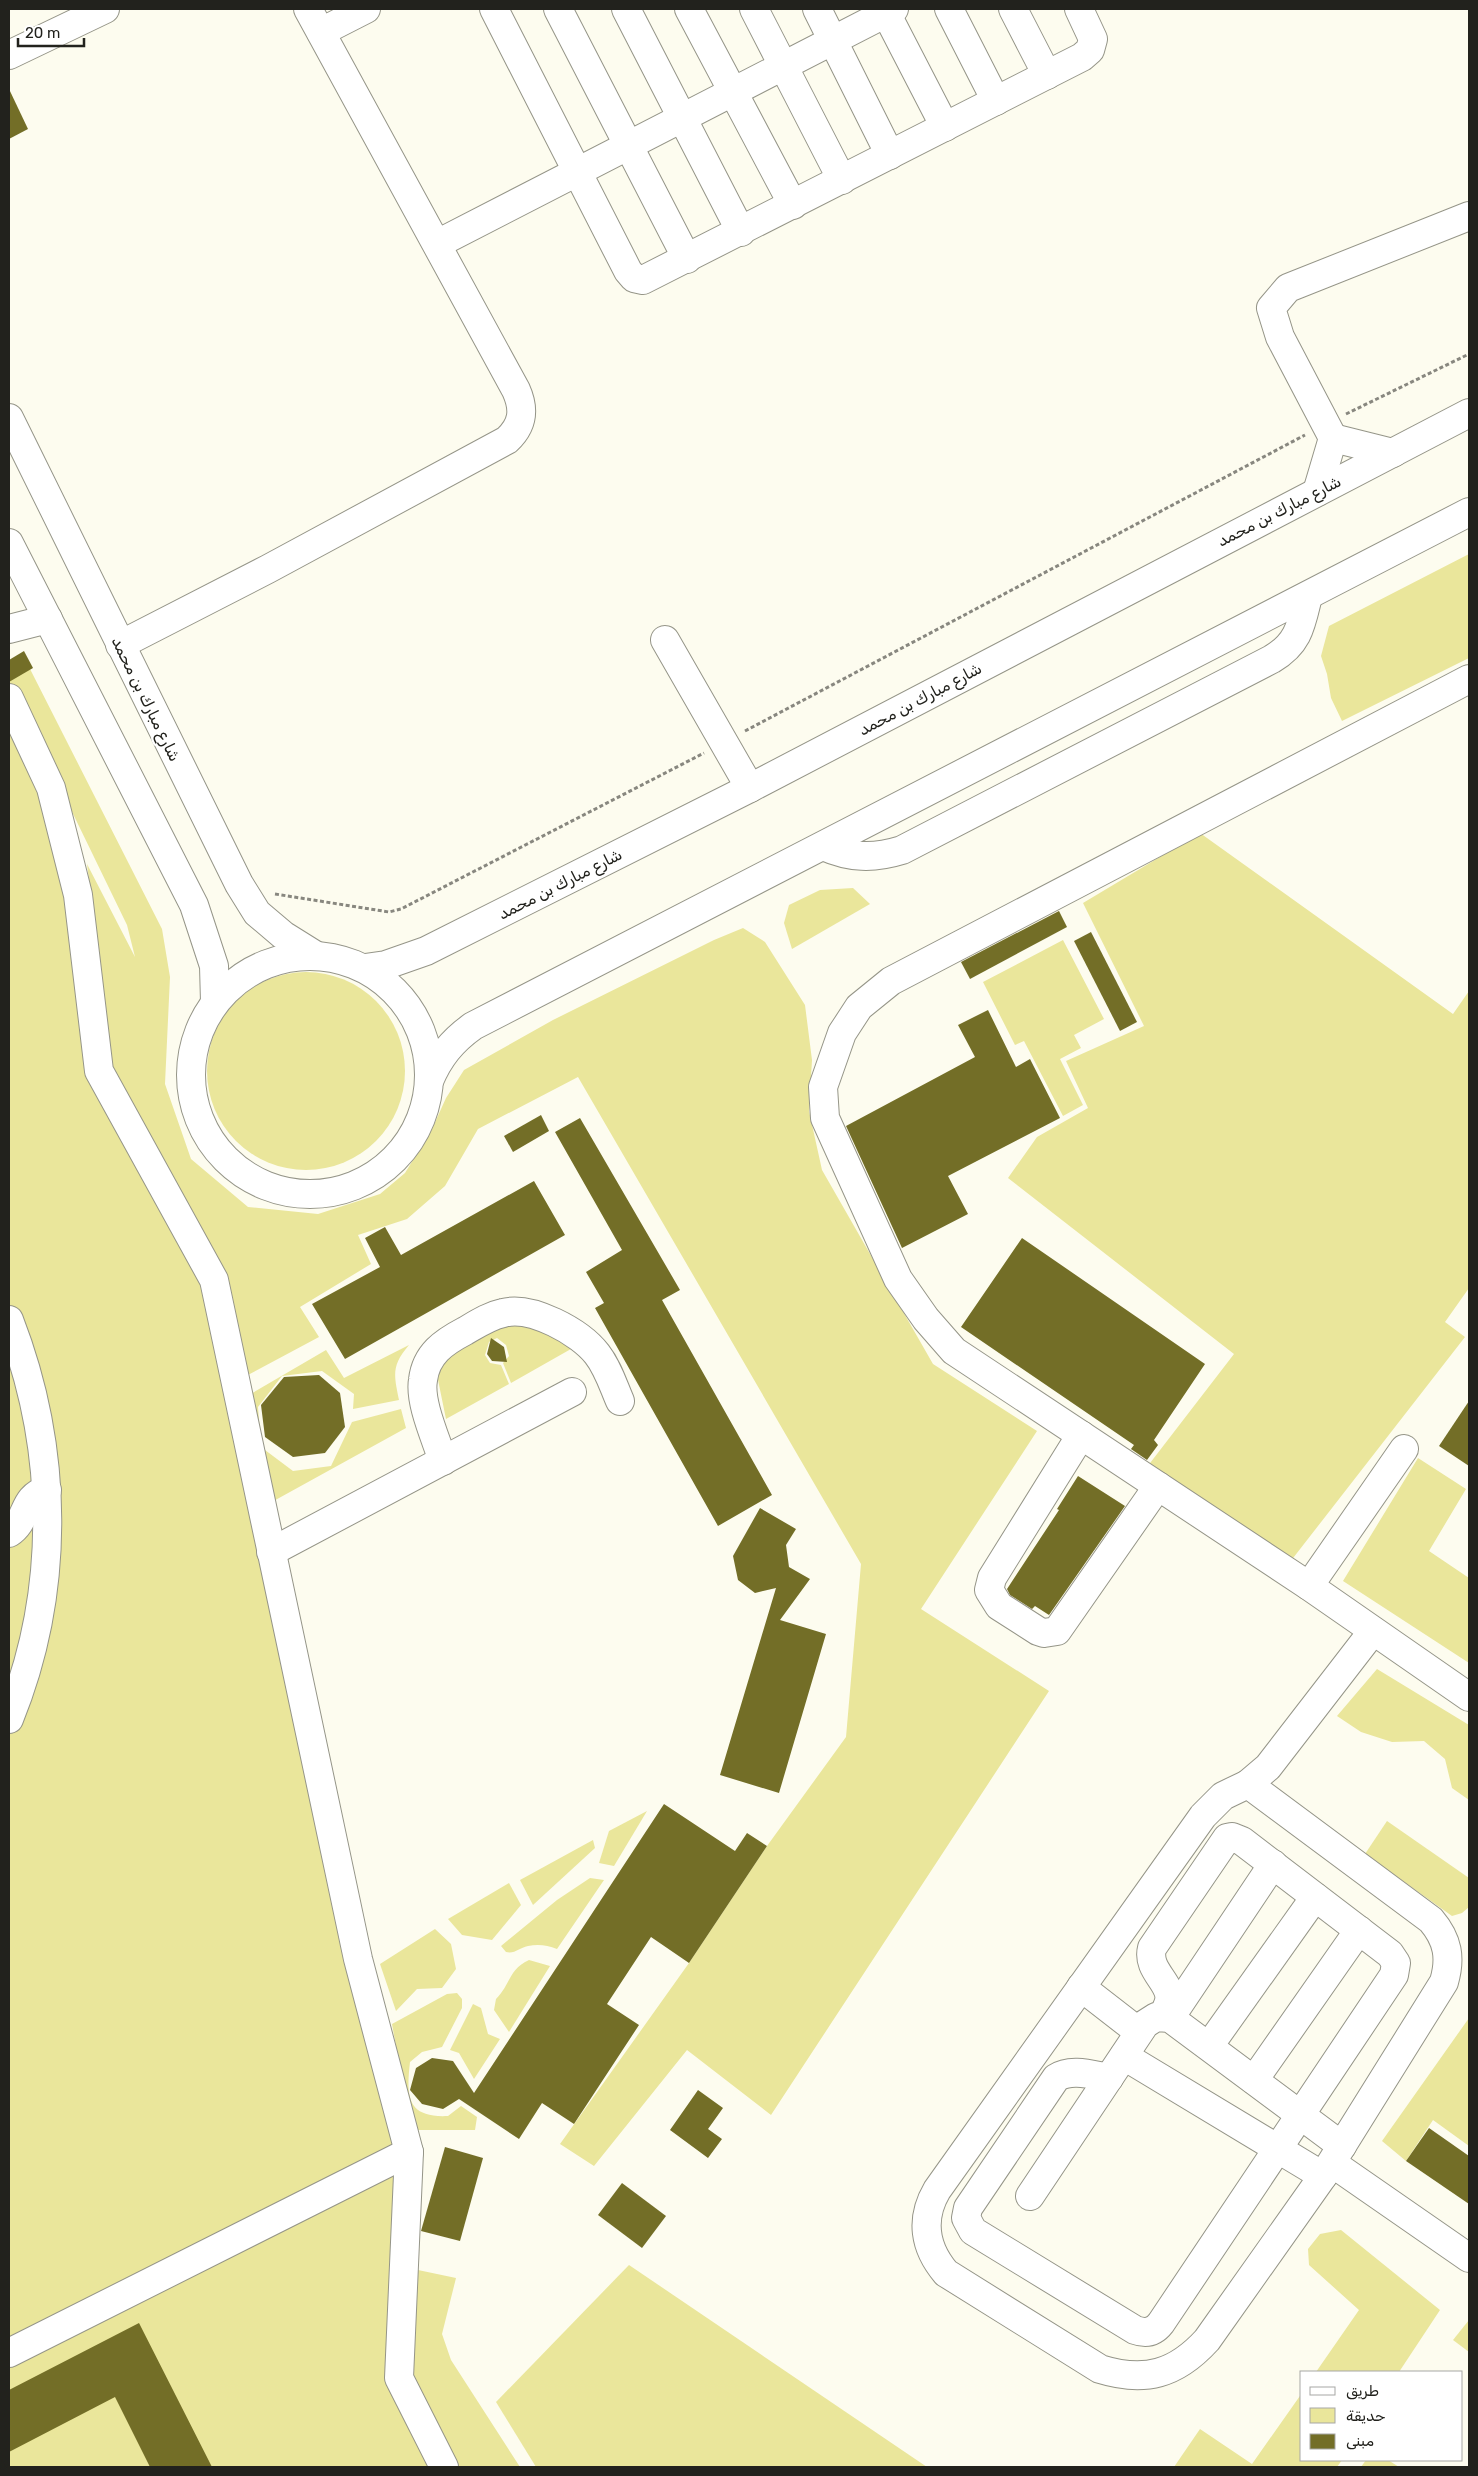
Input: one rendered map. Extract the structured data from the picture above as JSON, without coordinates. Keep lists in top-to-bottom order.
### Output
{
  "streets": {
    "street": ["شارع مبارك بن محمد"]
  },
  "legend": ["طريق", "حديقة", "مبنى"],
  "scale_bar": "20 m"
}
